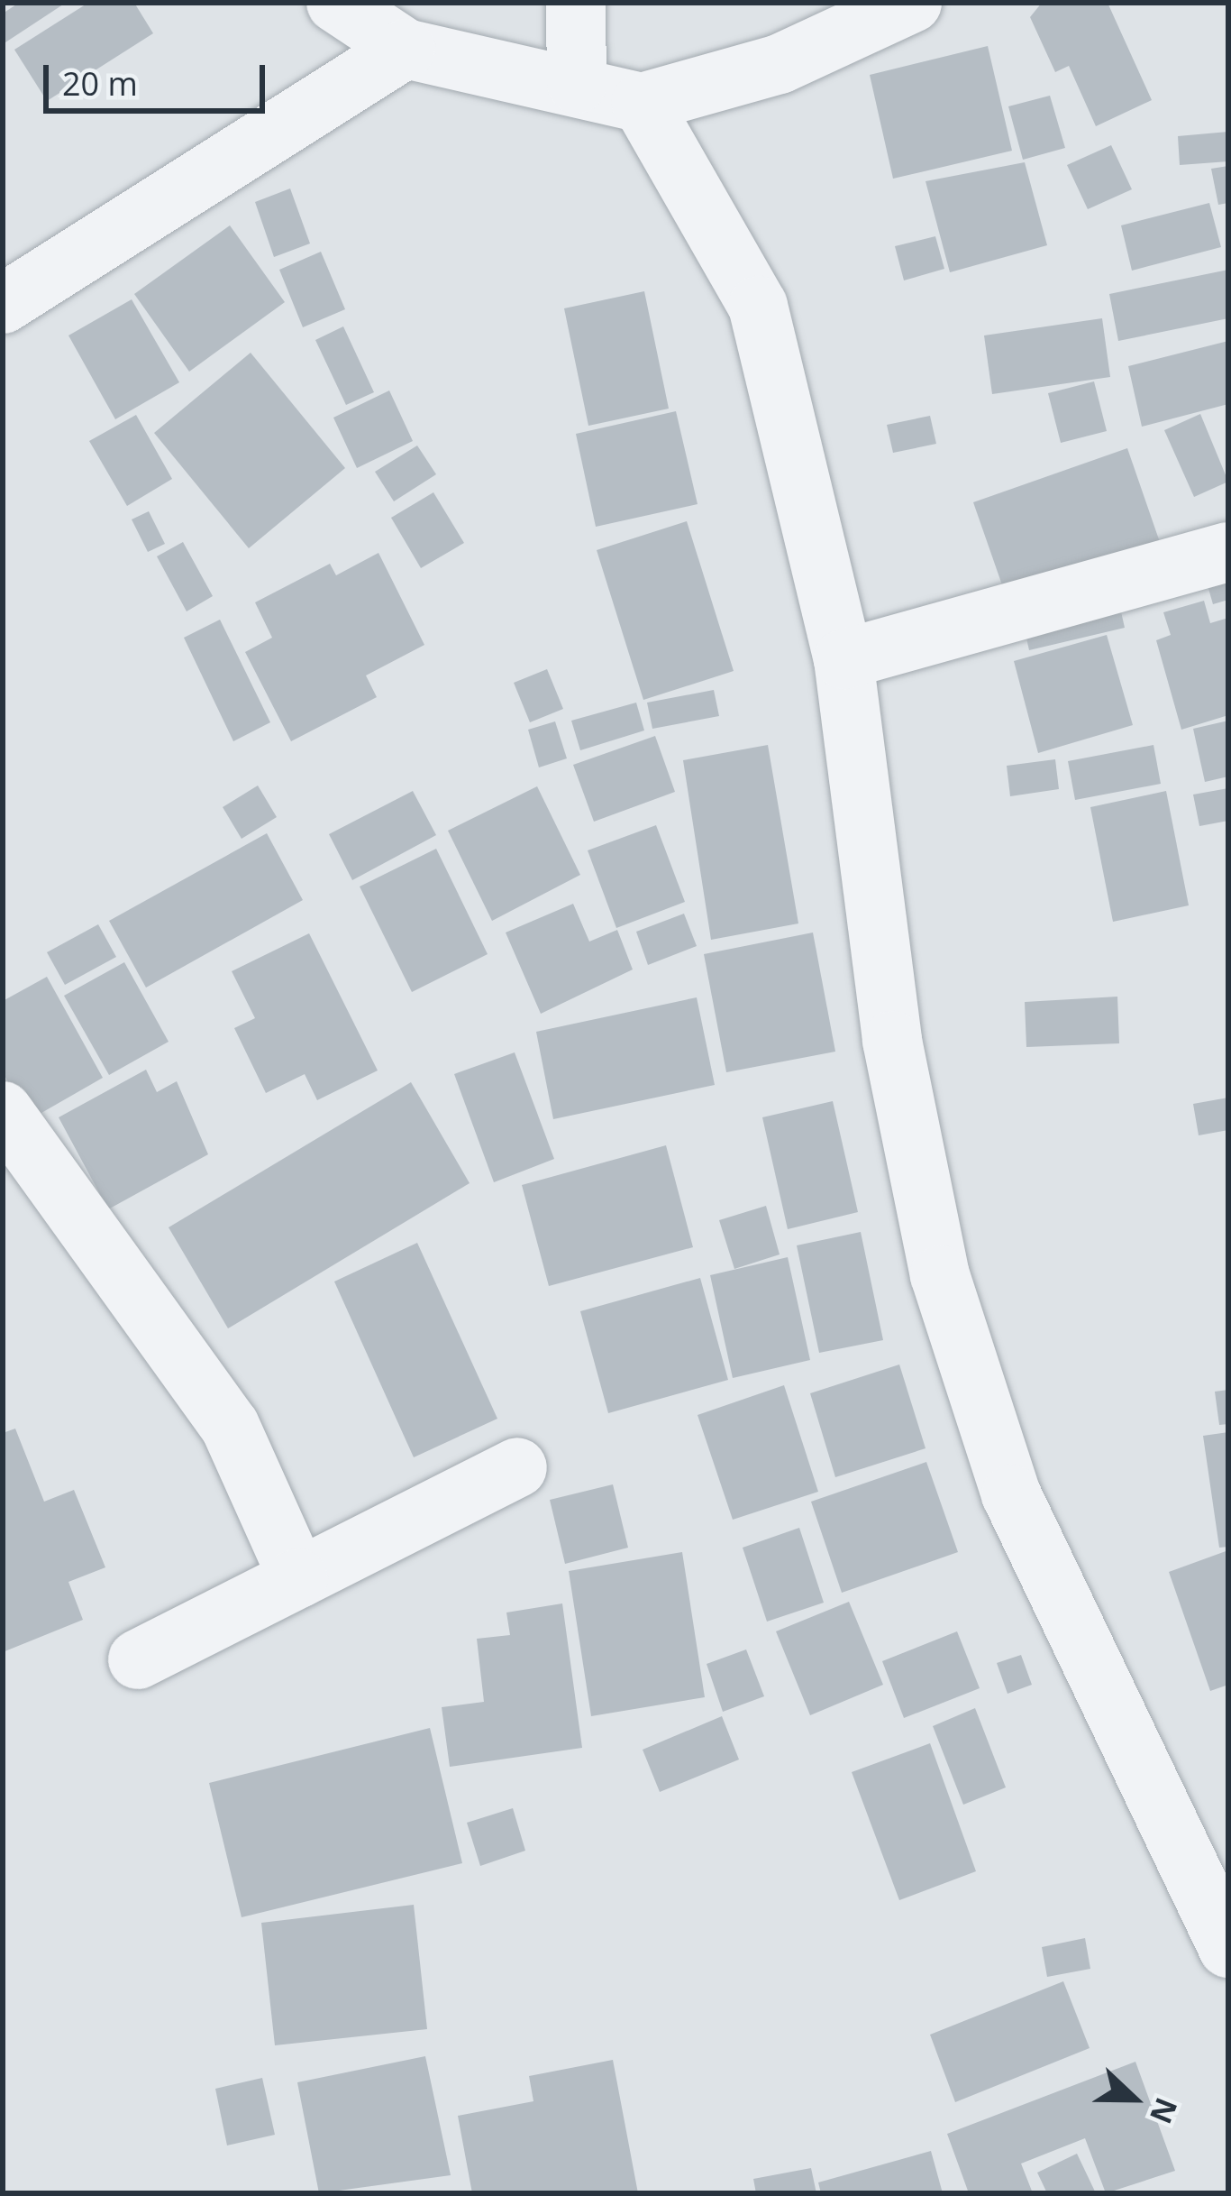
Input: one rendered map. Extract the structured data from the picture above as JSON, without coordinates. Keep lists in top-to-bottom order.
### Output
{
  "scale_bar": "20 m",
  "north": "right"
}
